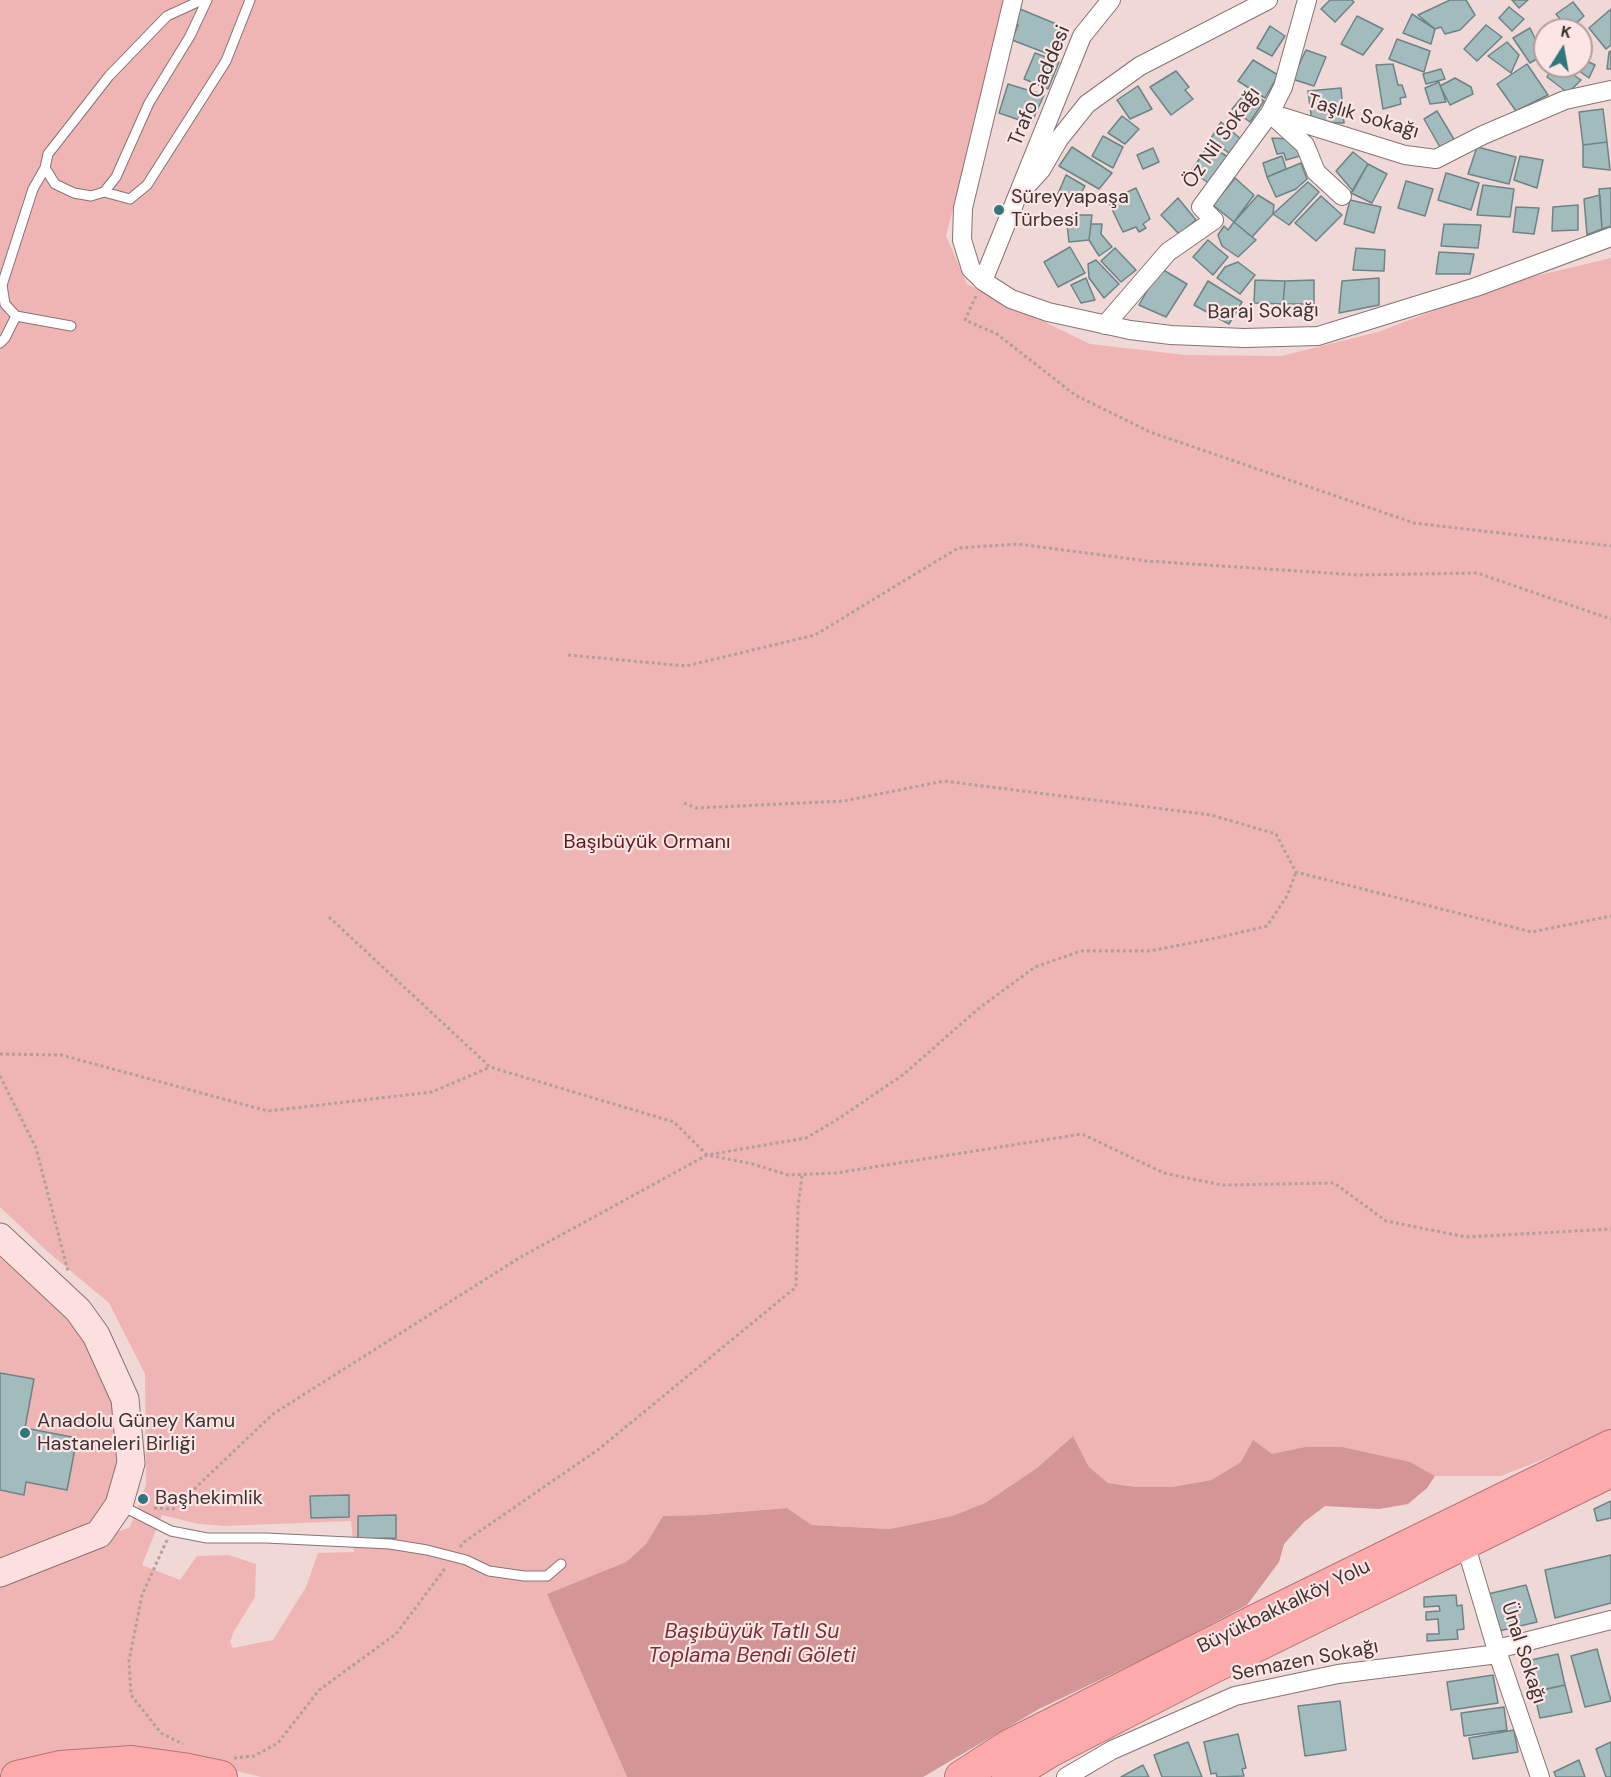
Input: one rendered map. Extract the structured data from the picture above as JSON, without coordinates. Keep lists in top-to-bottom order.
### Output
{
  "streets": {
    "highway": ["Büyükbakkalköy Yolu"],
    "street": [
      "Trafo Caddesi",
      "Taşlık Sokağı",
      "Öz Nil Sokağı",
      "Baraj Sokağı",
      "Ünal Sokağı",
      "Semazen Sokağı"
    ]
  },
  "crossings": [
    ["Trafo Caddesi", "Baraj Sokağı"],
    ["Taşlık Sokağı", "Öz Nil Sokağı"],
    ["Öz Nil Sokağı", "Baraj Sokağı"],
    ["Büyükbakkalköy Yolu", "Ünal Sokağı"],
    ["Ünal Sokağı", "Semazen Sokağı"]
  ],
  "water": ["Başıbüyük Tatlı Su Toplama Bendi Göleti"],
  "parks": ["Başıbüyük Ormanı"],
  "places": ["Süreyyapaşa Türbesi", "Anadolu Güney Kamu Hastaneleri Birliği", "Başhekimlik"],
  "north": "top"
}
